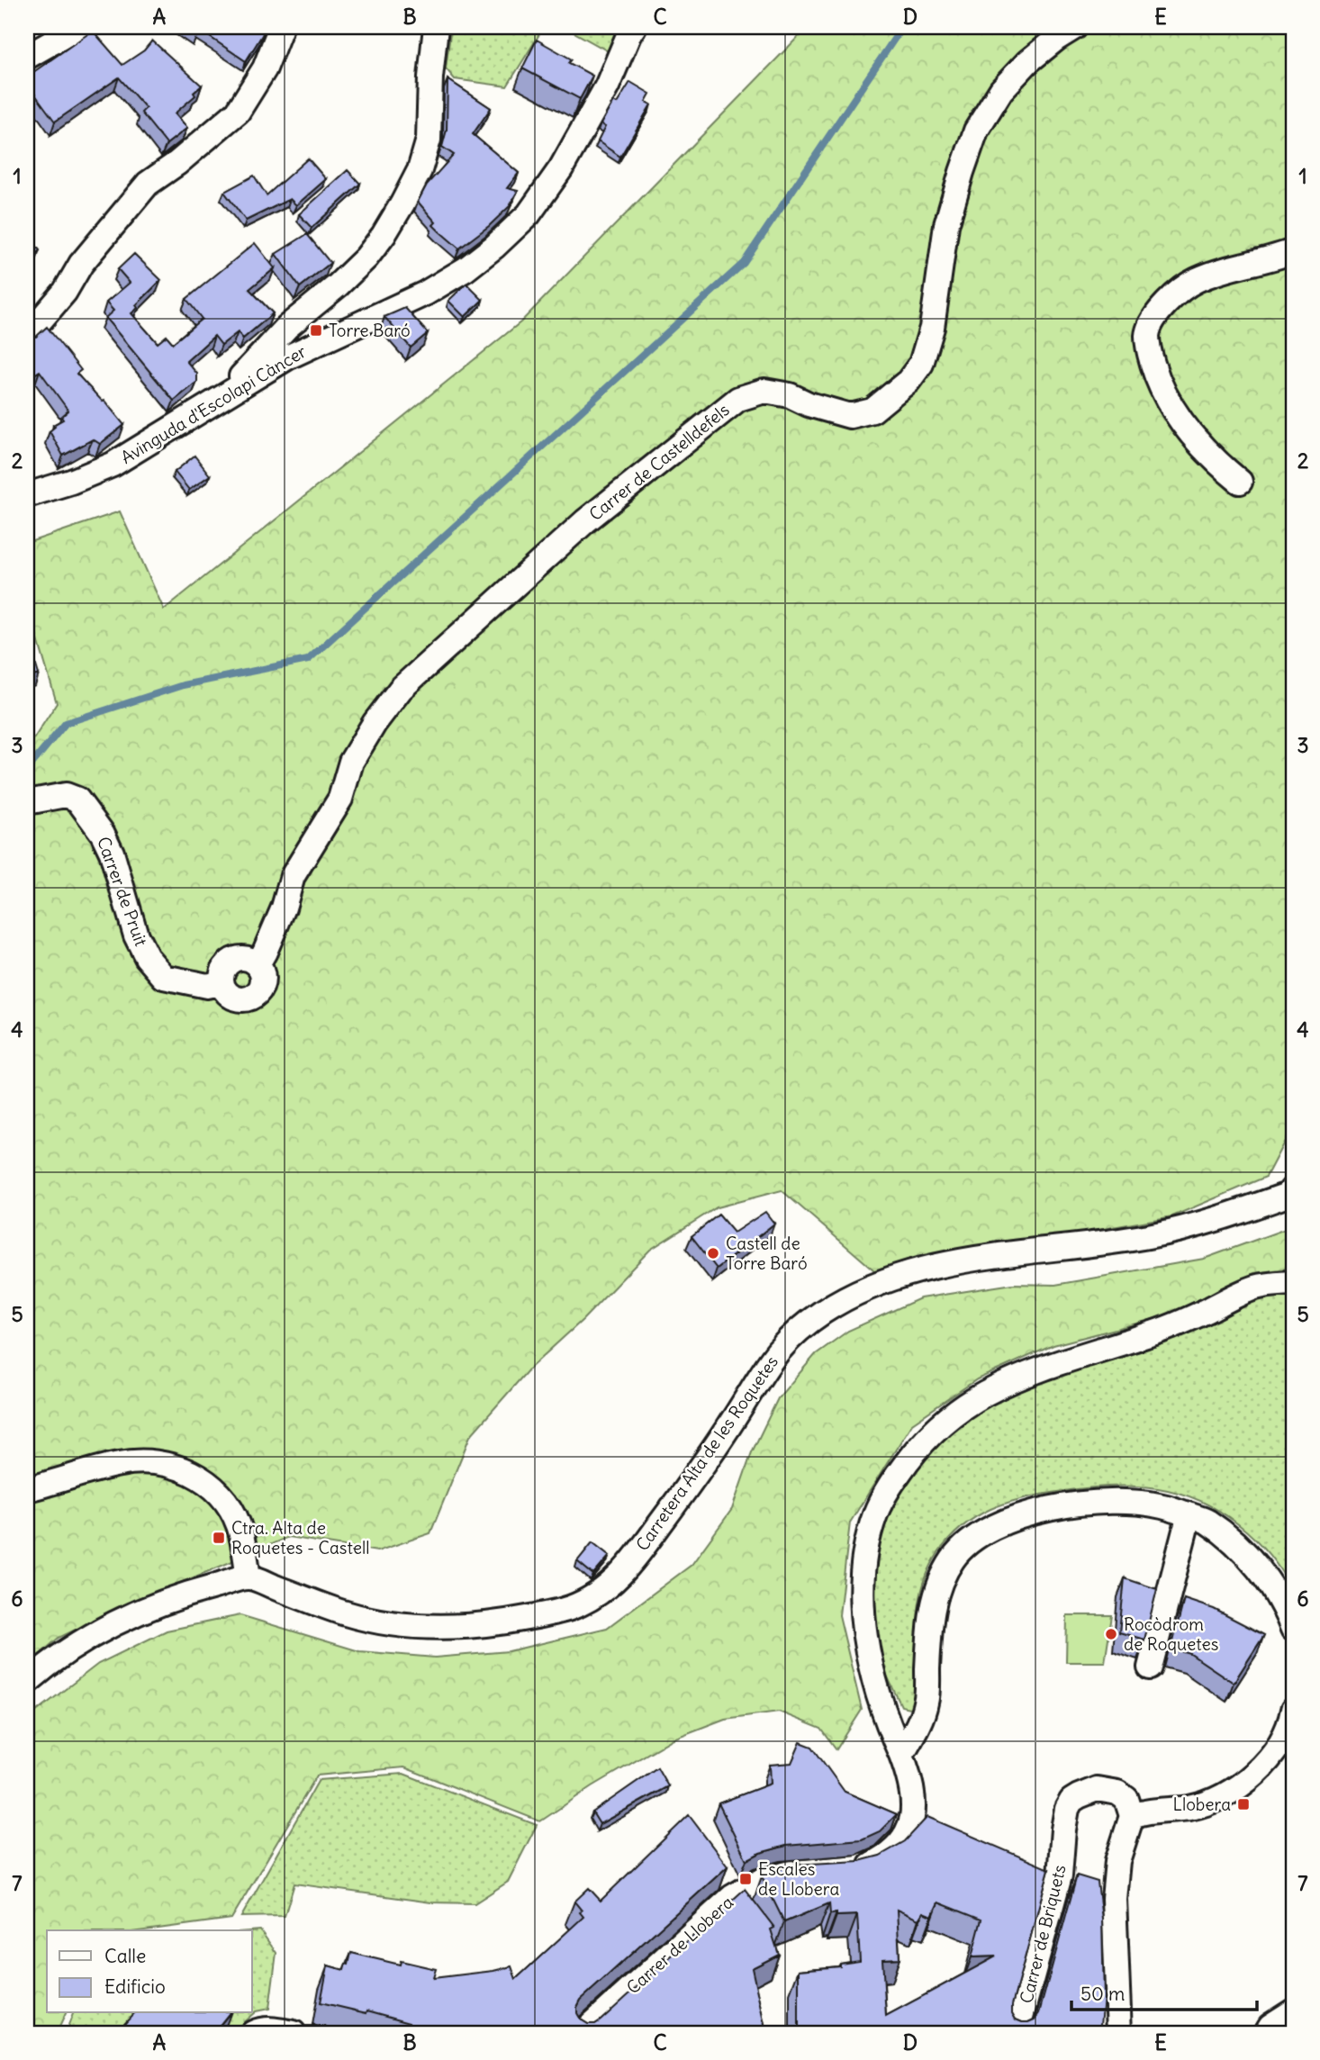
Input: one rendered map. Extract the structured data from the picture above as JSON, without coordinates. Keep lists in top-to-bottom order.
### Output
{
  "streets": {
    "street": [
      "Avinguda d'Escolapi Càncer",
      "Carrer de Castelldefels",
      "Carrer de Pruit",
      "Carretera Alta de les Roquetes",
      "Carrer de Briquets",
      "Carrer de Llobera"
    ]
  },
  "crossings": [
    ["Carrer de Castelldefels", "Carrer de Pruit"]
  ],
  "places": {
    "transit": [
      "Torre Baró",
      "Ctra. Alta de Roquetes - Castell",
      "Llobera",
      "Escales de Llobera"
    ],
    "other": ["Castell de Torre Baró", "Rocòdrom de Roquetes"]
  },
  "legend": ["Calle", "Edificio"],
  "scale_bar": "50 m",
  "grid": {
    "columns": [
      "A",
      "B",
      "C",
      "D",
      "E"
    ],
    "rows": [
      "1",
      "2",
      "3",
      "4",
      "5",
      "6",
      "7"
    ]
  }
}
